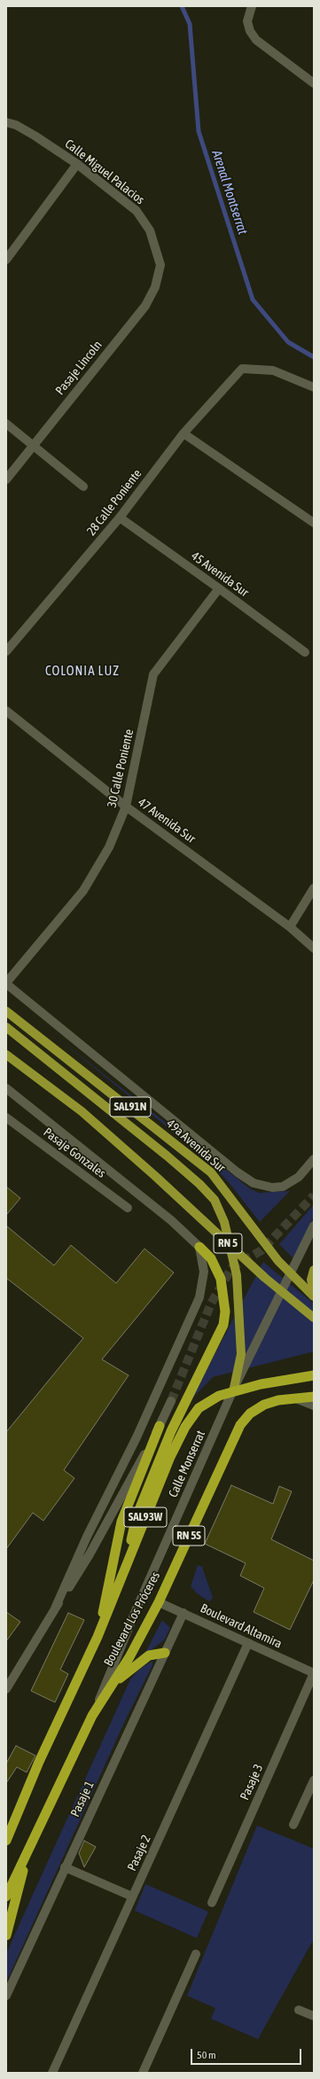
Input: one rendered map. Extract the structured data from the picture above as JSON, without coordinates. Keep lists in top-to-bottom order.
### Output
{
  "streets": {
    "highway": ["SAL93W", "RN 5S", "Boulevard Los Próceres"],
    "main road": ["SAL91N", "49a Avenida Sur", "RN 5"],
    "street": [
      "Calle Miguel Palacios",
      "Pasaje Lincoln",
      "28 Calle Poniente",
      "45 Avenida Sur",
      "30 Calle Poniente",
      "47 Avenida Sur",
      "Pasaje Gonzales",
      "Calle Monserrat",
      "Boulevard Altamira",
      "Pasaje 3",
      "Pasaje 1",
      "Pasaje 2"
    ]
  },
  "crossings": [
    ["Calle Miguel Palacios", "Pasaje Lincoln"],
    ["28 Calle Poniente", "45 Avenida Sur"],
    ["45 Avenida Sur", "30 Calle Poniente"],
    ["30 Calle Poniente", "47 Avenida Sur"],
    ["30 Calle Poniente", "49a Avenida Sur"],
    ["SAL91N", "RN 5"],
    ["Calle Monserrat", "Boulevard Los Próceres"],
    ["Boulevard Los Próceres", "Boulevard Altamira"],
    ["Boulevard Altamira", "Pasaje 3"],
    ["Boulevard Altamira", "Pasaje 1"],
    ["Boulevard Altamira", "Pasaje 2"]
  ],
  "districts": ["COLONIA LUZ"],
  "water": ["Arenal Montserrat"],
  "scale_bar": "50 m"
}
